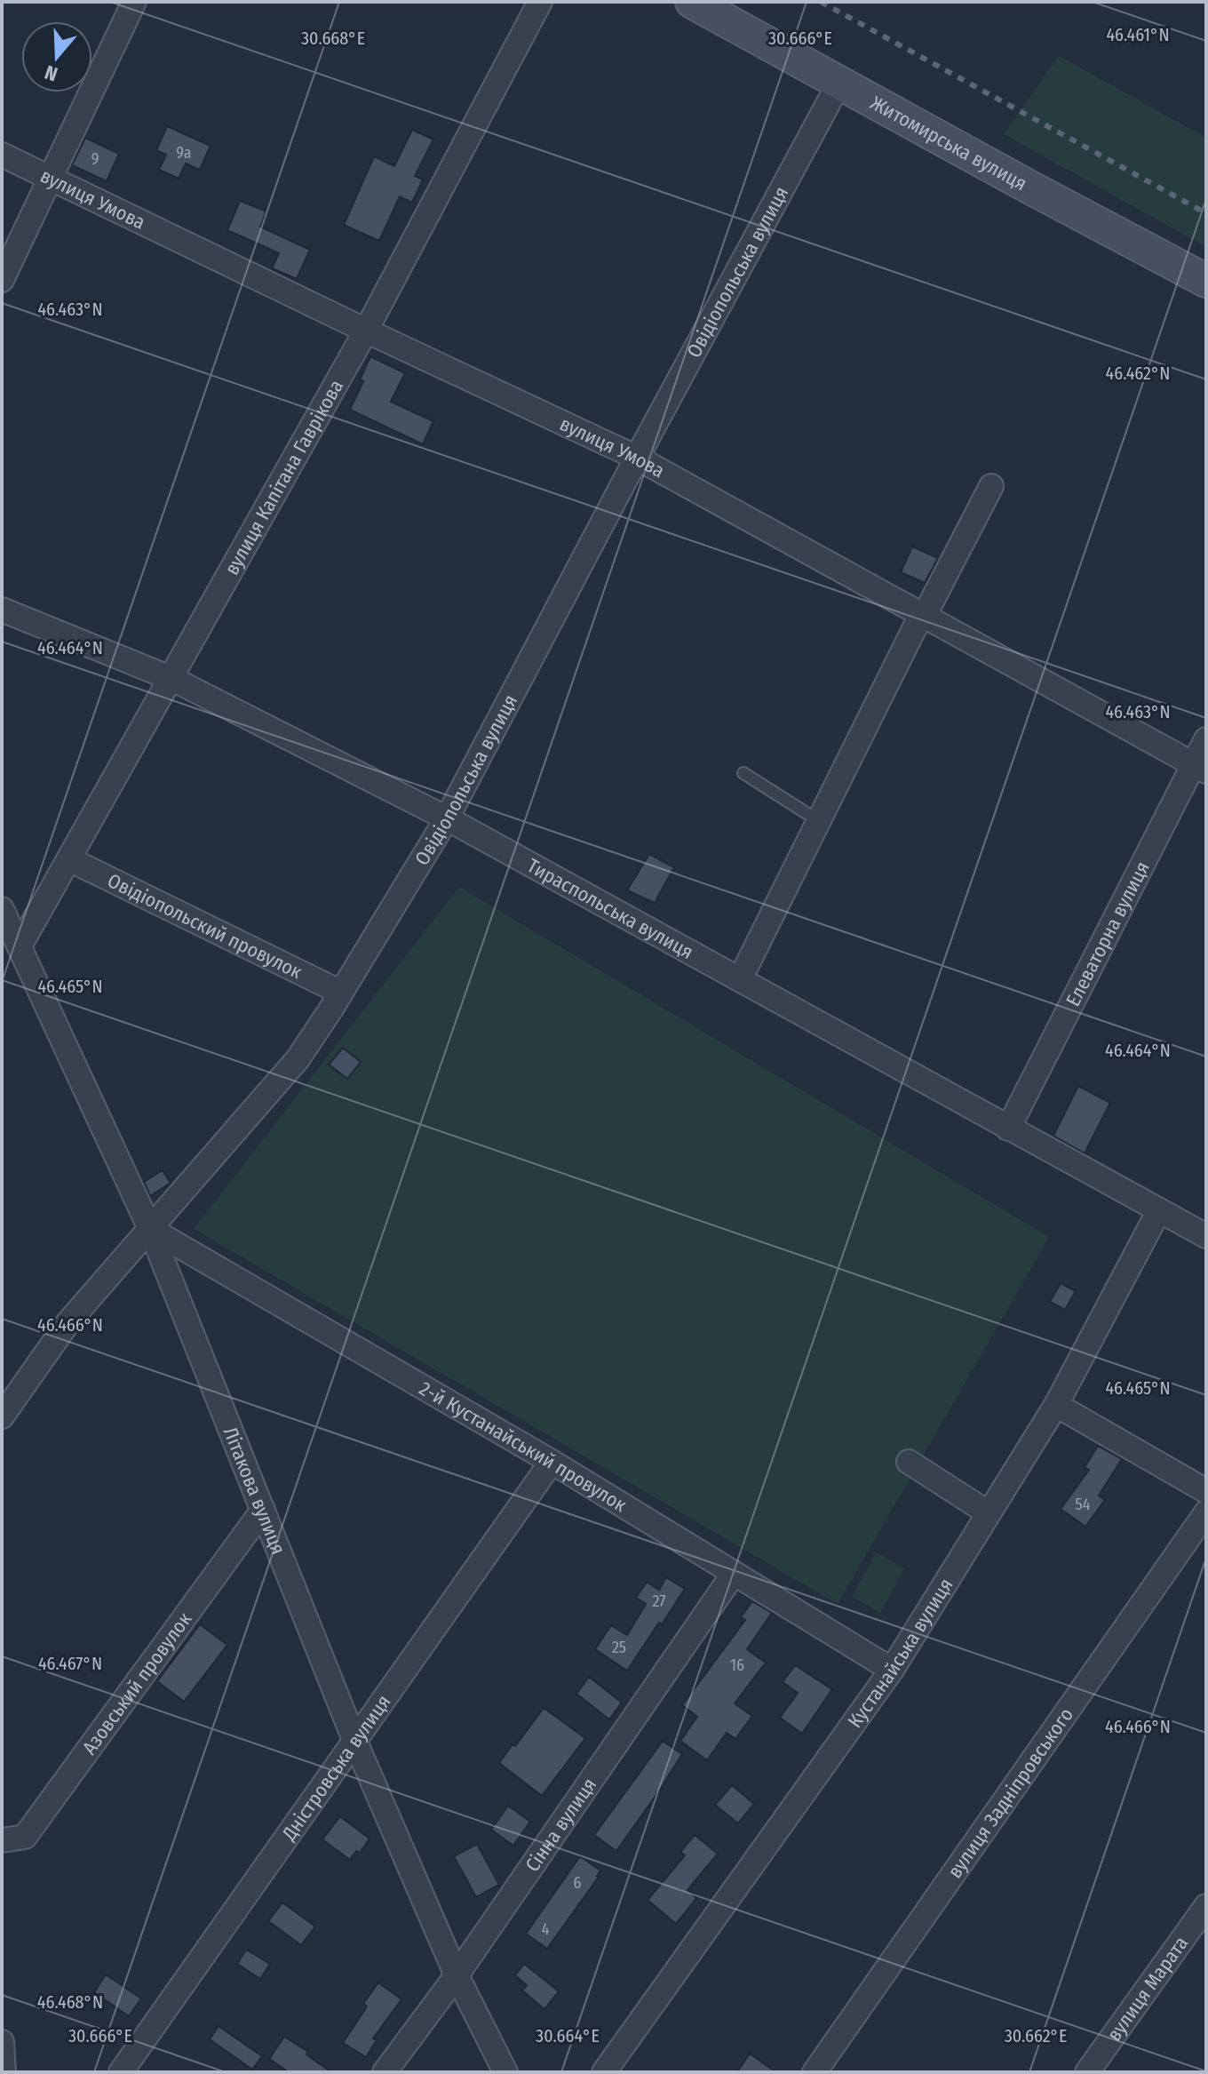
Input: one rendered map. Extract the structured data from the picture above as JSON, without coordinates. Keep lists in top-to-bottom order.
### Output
{
  "streets": {
    "street": [
      "Житомирська вулиця",
      "вулиця Умова",
      "Овідіопольська вулиця",
      "вулиця Капітана Гаврікова",
      "Тираспольська вулиця",
      "Овідіопольский провулок",
      "Елеваторна вулиця",
      "2-й Кустанайський провулок",
      "Літакова вулиця",
      "Кустанайська вулиця",
      "Азовський провулок",
      "Дністровська вулиця",
      "вулиця Задніпровського",
      "Сінна вулиця",
      "вулиця Марата"
    ]
  },
  "crossings": [
    ["Житомирська вулиця", "Овідіопольська вулиця"],
    ["вулиця Умова", "Овідіопольська вулиця"],
    ["вулиця Умова", "вулиця Капітана Гаврікова"],
    ["вулиця Умова", "Елеваторна вулиця"],
    ["Овідіопольська вулиця", "Тираспольська вулиця"],
    ["Овідіопольська вулиця", "Овідіопольский провулок"],
    ["Овідіопольська вулиця", "2-й Кустанайський провулок"],
    ["Овідіопольська вулиця", "Літакова вулиця"],
    ["вулиця Капітана Гаврікова", "Тираспольська вулиця"],
    ["вулиця Капітана Гаврікова", "Овідіопольский провулок"],
    ["вулиця Капітана Гаврікова", "Літакова вулиця"],
    ["Тираспольська вулиця", "Елеваторна вулиця"],
    ["Тираспольська вулиця", "Кустанайська вулиця"],
    ["2-й Кустанайський провулок", "Літакова вулиця"],
    ["2-й Кустанайський провулок", "Кустанайська вулиця"],
    ["2-й Кустанайський провулок", "Дністровська вулиця"],
    ["2-й Кустанайський провулок", "Сінна вулиця"],
    ["Літакова вулиця", "Азовський провулок"],
    ["Літакова вулиця", "Дністровська вулиця"],
    ["Літакова вулиця", "Сінна вулиця"]
  ],
  "house_numbers": [
    "9а",
    "9",
    "54",
    "27",
    "25",
    "16",
    "6",
    "4"
  ],
  "north": "bottom",
  "coordinates": [
    "46.461°N",
    "30.666°E",
    "30.668°E",
    "46.463°N",
    "46.462°N",
    "46.464°N",
    "46.465°N",
    "46.466°N",
    "46.467°N",
    "46.468°N",
    "30.664°E",
    "30.662°E"
  ]
}
